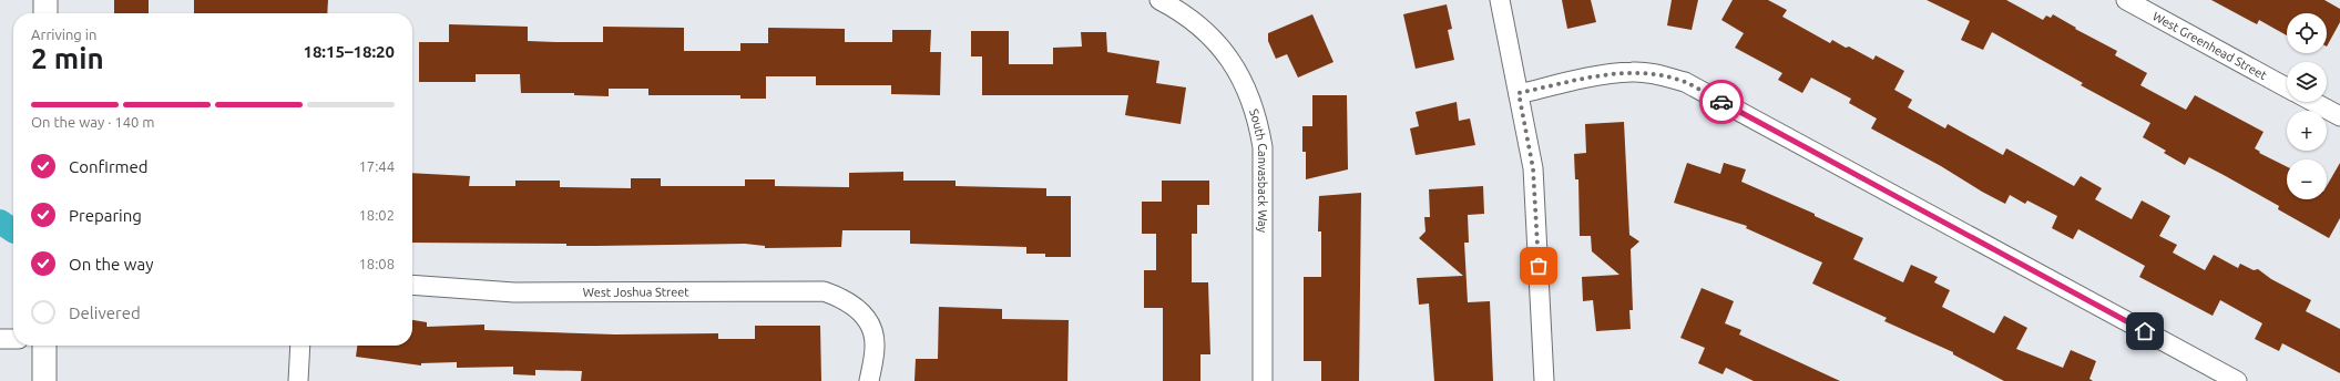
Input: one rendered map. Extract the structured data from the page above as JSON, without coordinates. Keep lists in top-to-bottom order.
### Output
{
  "streets": {
    "street": ["West Greenhead Street", "South Canvasback Way", "West Joshua Street"]
  },
  "page": {
    "map_buttons": ["+", "−"],
    "heading": ["2 min", "Arriving in", "18:15–18:20"],
    "bar": "On the way · 140 m",
    "list": [
      ["Confirmed", "17:44"],
      ["Preparing", "18:02"],
      ["On the way", "18:08"],
      "Delivered"
    ]
  }
}
